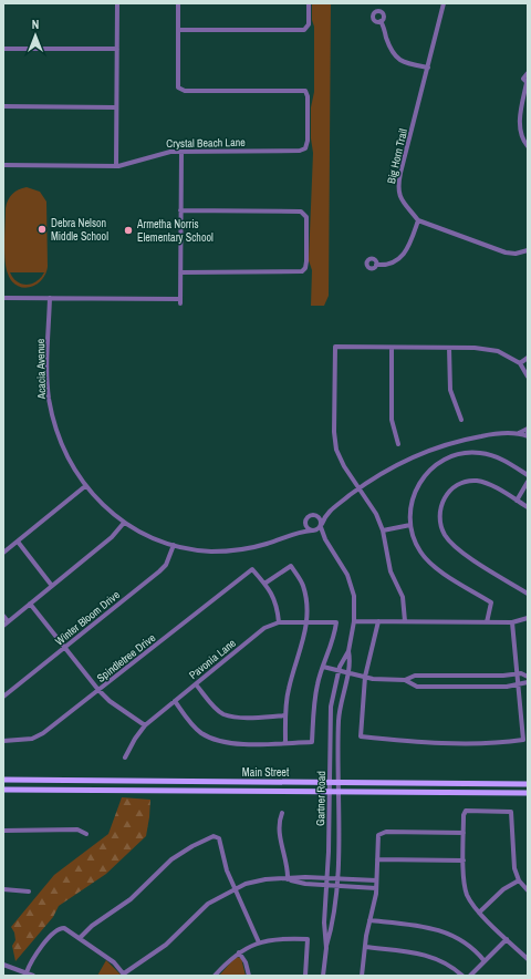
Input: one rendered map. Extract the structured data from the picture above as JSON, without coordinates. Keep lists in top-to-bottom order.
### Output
{
  "streets": {
    "main road": ["Main Street"],
    "street": [
      "Crystal Beach Lane",
      "Big Horn Trail",
      "Acacia Avenue",
      "Winter Bloom Drive",
      "Spindletree Drive",
      "Pavonia Lane",
      "Gartner Road"
    ]
  },
  "crossings": [
    ["Acacia Avenue", "Winter Bloom Drive"],
    ["Main Street", "Gartner Road"]
  ],
  "places": ["Debra Nelson Middle School", "Armetha Norris Elementary School"],
  "north": "top"
}
